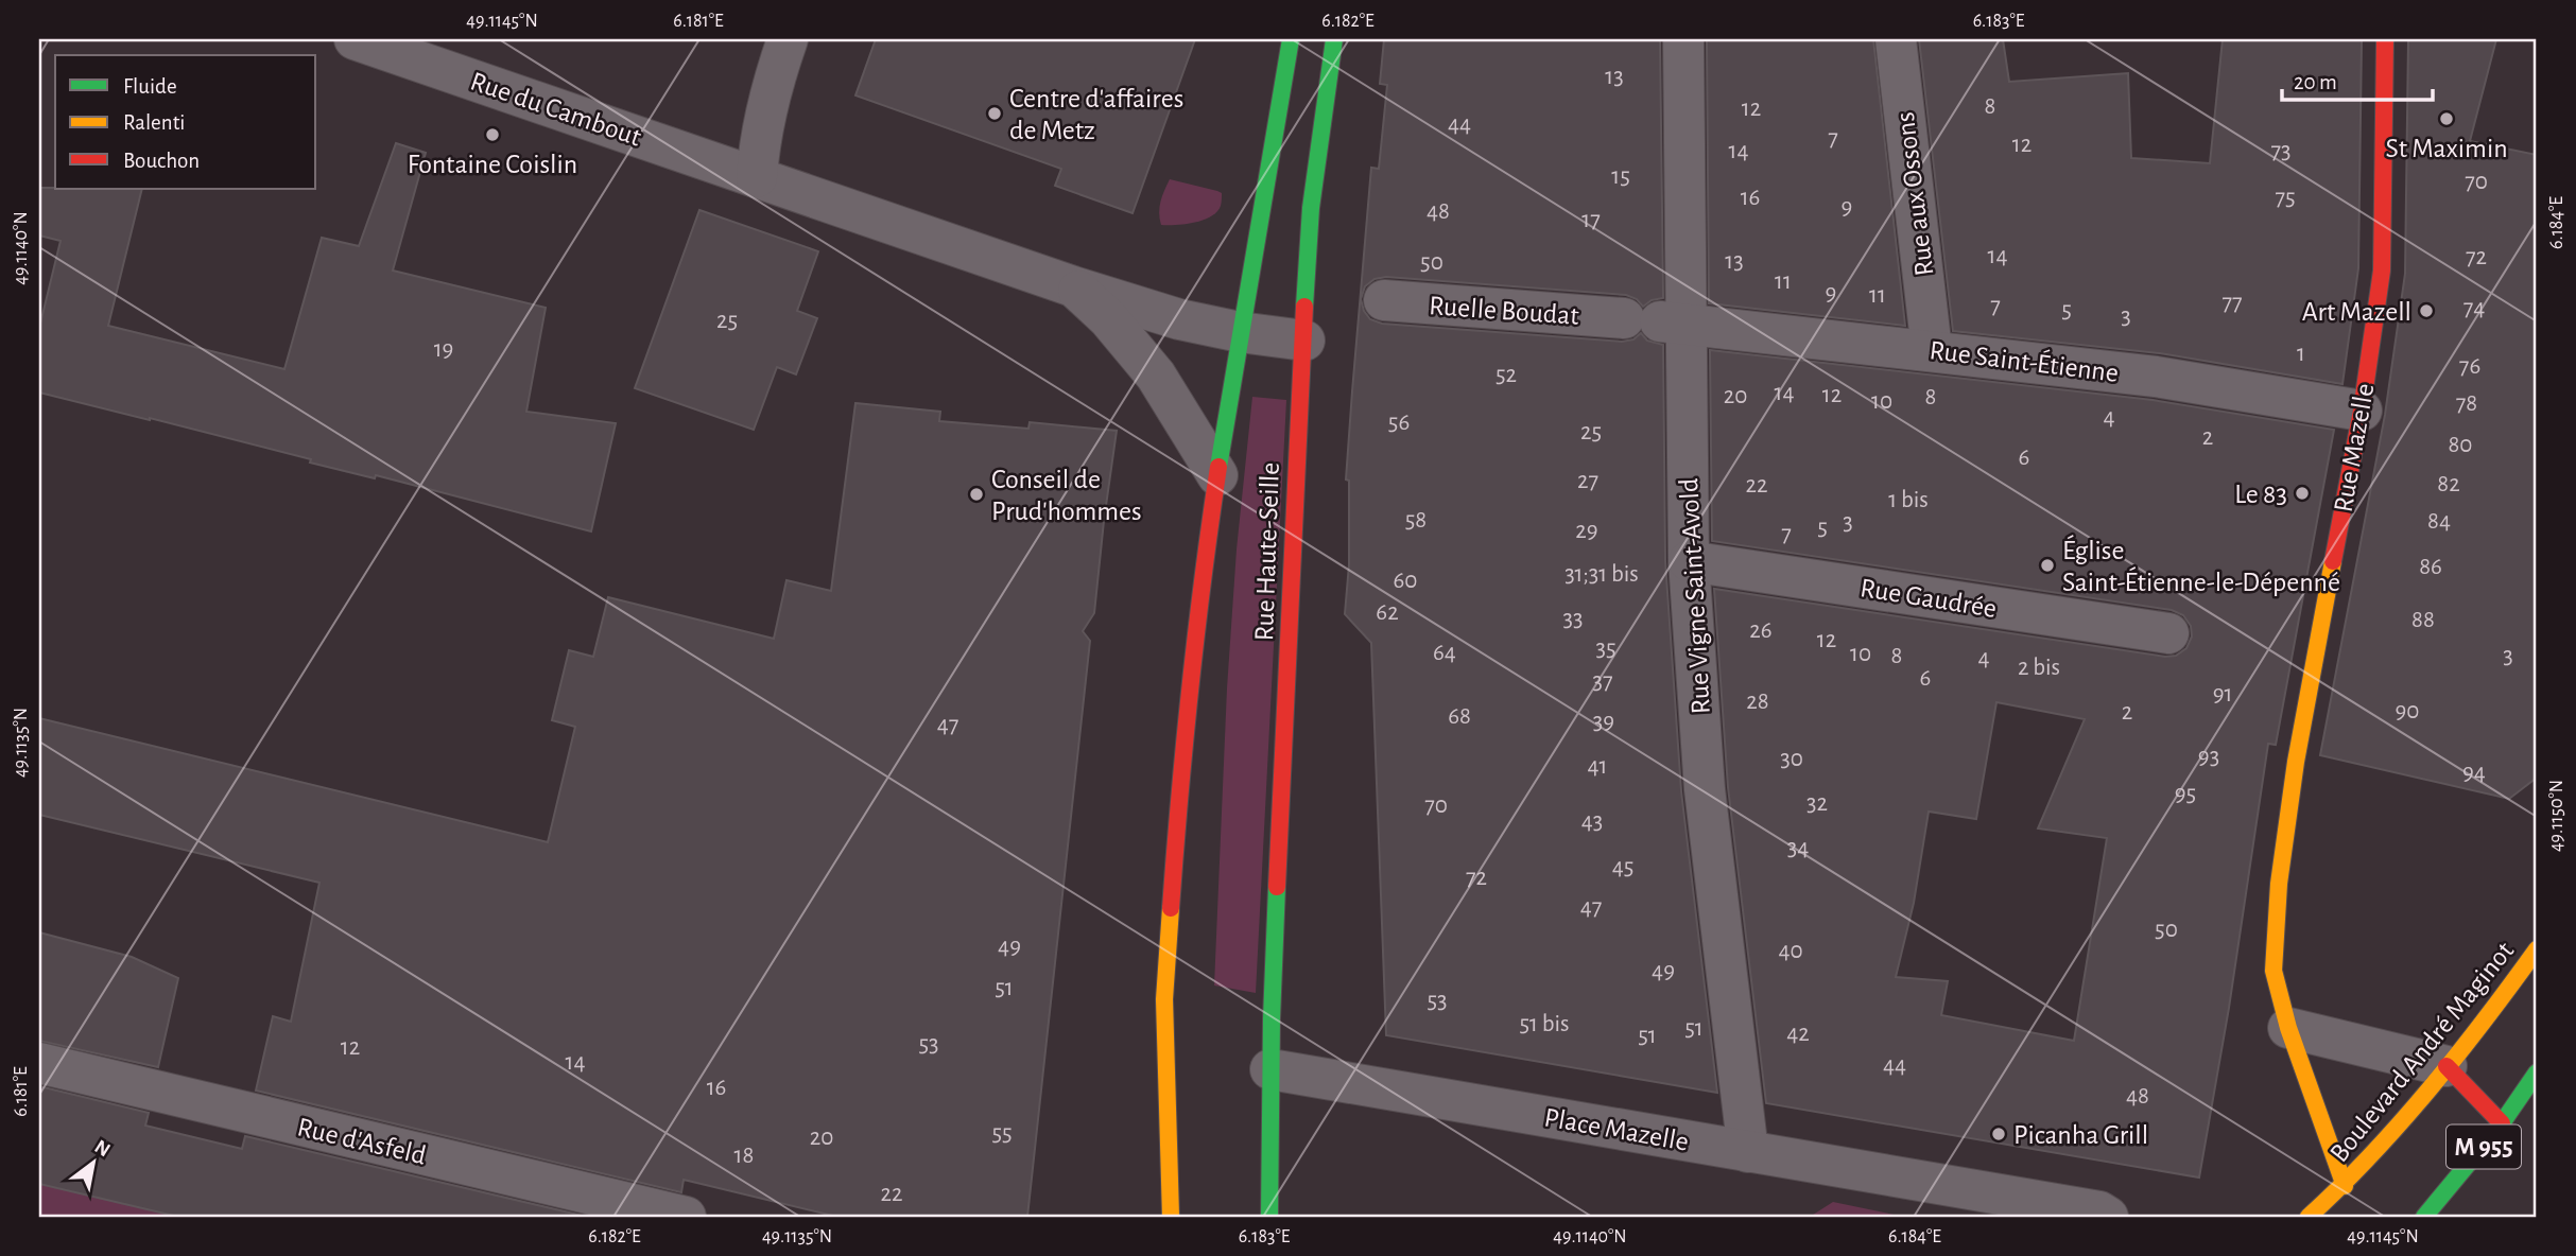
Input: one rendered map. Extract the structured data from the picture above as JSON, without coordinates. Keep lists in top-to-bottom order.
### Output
{
  "streets": {
    "street": [
      "Rue du Cambout",
      "Rue aux Ossons",
      "Ruelle Boudat",
      "Rue Saint-Étienne",
      "Rue Mazelle",
      "Rue Haute-Seille",
      "Rue Vigne Saint-Avold",
      "Rue Gaudrée",
      "Boulevard André Maginot",
      "Place Mazelle",
      "Rue d'Asfeld",
      "M 955"
    ]
  },
  "crossings": [
    ["Rue du Cambout", "Rue Haute-Seille"],
    ["Rue aux Ossons", "Rue Saint-Étienne"],
    ["Ruelle Boudat", "Rue Saint-Étienne"],
    ["Ruelle Boudat", "Rue Vigne Saint-Avold"],
    ["Rue Saint-Étienne", "Rue Mazelle"],
    ["Rue Saint-Étienne", "Rue Vigne Saint-Avold"],
    ["Rue Mazelle", "Boulevard André Maginot"],
    ["Rue Mazelle", "M 955"],
    ["Rue Haute-Seille", "Place Mazelle"],
    ["Rue Vigne Saint-Avold", "Rue Gaudrée"],
    ["Rue Vigne Saint-Avold", "Place Mazelle"],
    ["Boulevard André Maginot", "M 955"]
  ],
  "places": [
    "Centre d'affaires de Metz",
    "St Maximin",
    "Fontaine Coislin",
    "Art Mazell",
    "Le 83",
    "Conseil de Prud'hommes",
    "Église Saint-Étienne-le-Dépenné",
    "Picanha Grill"
  ],
  "house_numbers": [
    "13",
    "8",
    "12",
    "44",
    "7",
    "12",
    "14",
    "73",
    "15",
    "70",
    "16",
    "75",
    "9",
    "48",
    "17",
    "14",
    "72",
    "13",
    "50",
    "11",
    "9",
    "11",
    "77",
    "7",
    "74",
    "5",
    "3",
    "25",
    "19",
    "1",
    "76",
    "52",
    "14",
    "12",
    "20",
    "8",
    "10",
    "78",
    "4",
    "56",
    "25",
    "2",
    "80",
    "6",
    "27",
    "82",
    "22",
    "1 bis",
    "58",
    "84",
    "3",
    "5",
    "29",
    "7",
    "86",
    "31;31 bis",
    "60",
    "62",
    "33",
    "88",
    "26",
    "12",
    "35",
    "64",
    "10",
    "8",
    "3",
    "4",
    "2 bis",
    "6",
    "37",
    "91",
    "28",
    "90",
    "2",
    "68",
    "39",
    "47",
    "93",
    "30",
    "41",
    "94",
    "95",
    "32",
    "70",
    "43",
    "34",
    "45",
    "72",
    "47",
    "50",
    "49",
    "40",
    "49",
    "51",
    "53",
    "51 bis",
    "51",
    "42",
    "51",
    "53",
    "12",
    "14",
    "44",
    "16",
    "48",
    "55",
    "20",
    "18",
    "22"
  ],
  "legend": ["Fluide", "Ralenti", "Bouchon"],
  "scale_bar": "20 m",
  "north": "top right",
  "coordinates": [
    "49.1145°N",
    "6.181°E",
    "6.182°E",
    "6.183°E",
    "6.184°E",
    "49.1140°N",
    "49.1135°N",
    "49.1150°N"
  ]
}
